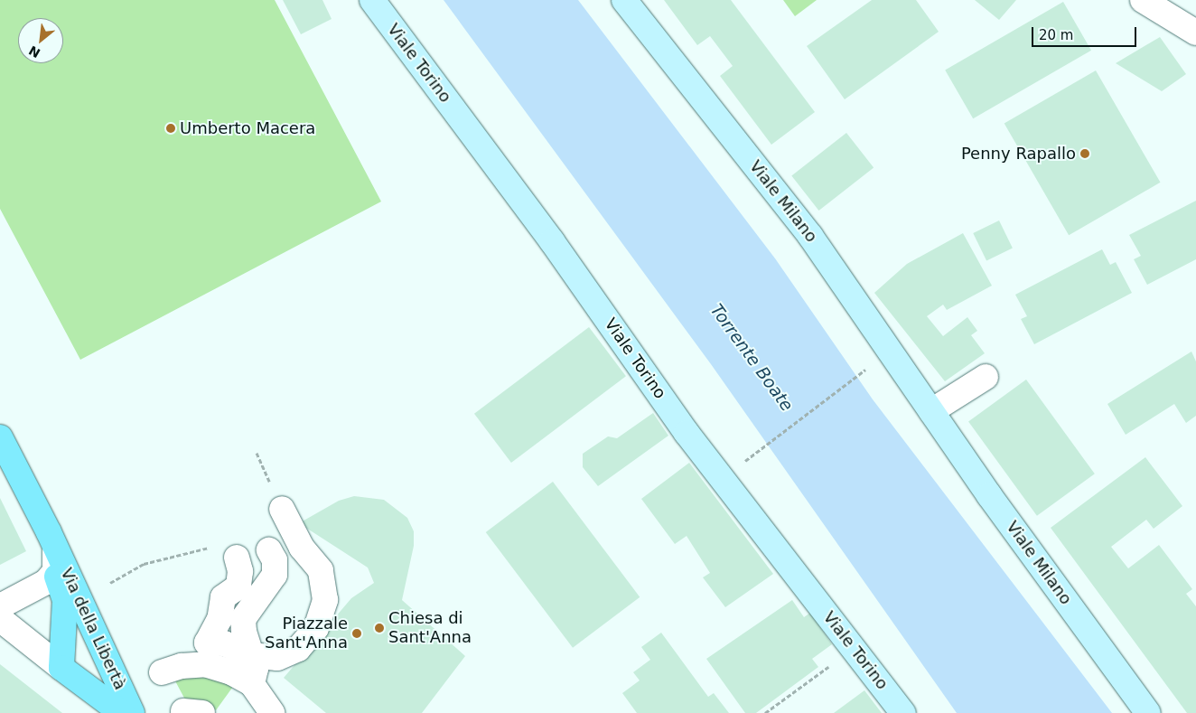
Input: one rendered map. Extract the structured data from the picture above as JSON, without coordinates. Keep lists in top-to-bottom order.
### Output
{
  "streets": {
    "main road": ["Via della Libertà"],
    "street": ["Viale Torino", "Viale Milano"]
  },
  "water": ["Torrente Boate"],
  "places": [
    "Umberto Macera",
    "Penny Rapallo",
    "Chiesa di Sant'Anna",
    "Piazzale Sant'Anna"
  ],
  "scale_bar": "20 m",
  "north": "bottom left"
}
